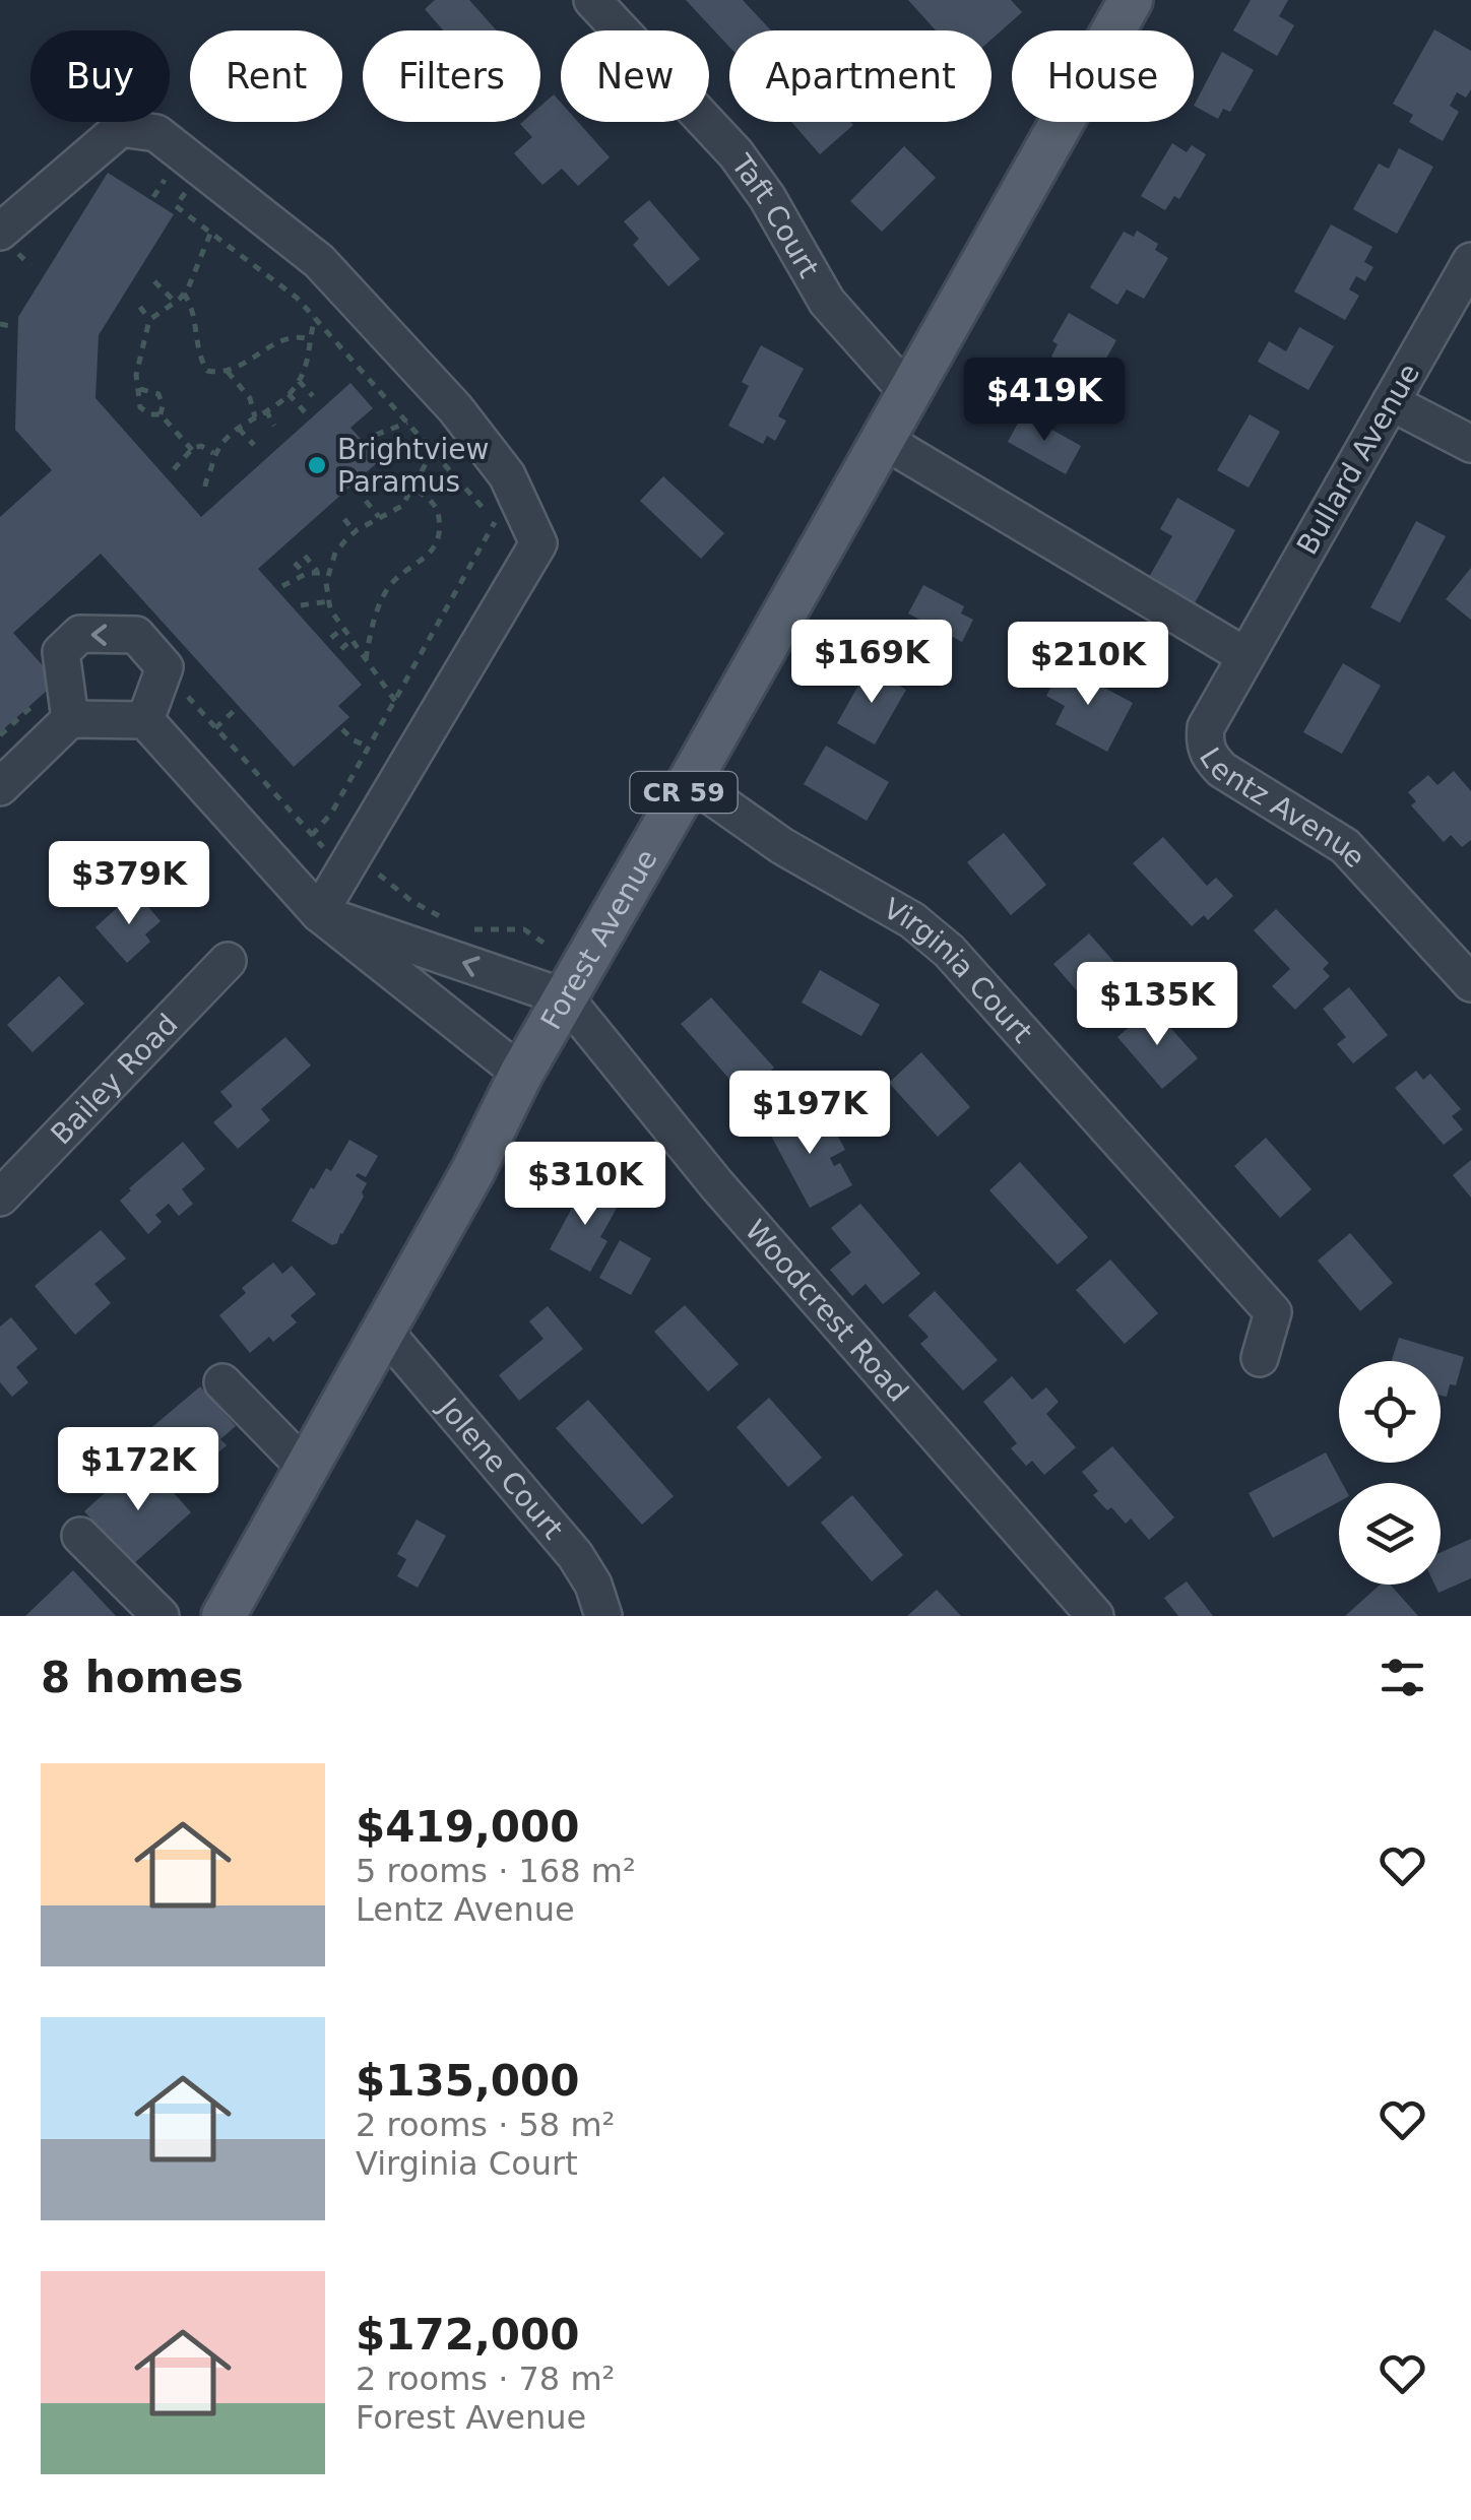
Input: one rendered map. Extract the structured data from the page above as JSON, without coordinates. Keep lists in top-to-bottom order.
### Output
{
  "streets": {
    "main road": ["CR 59", "Forest Avenue"],
    "street": [
      "Taft Court",
      "Bullard Avenue",
      "Lentz Avenue",
      "Virginia Court",
      "Bailey Road",
      "Woodcrest Road",
      "Jolene Court"
    ]
  },
  "crossings": [
    ["Taft Court", "Forest Avenue"],
    ["Bullard Avenue", "Lentz Avenue"],
    ["Forest Avenue", "Virginia Court"],
    ["Forest Avenue", "Woodcrest Road"],
    ["Forest Avenue", "Jolene Court"]
  ],
  "places": ["Brightview Paramus"],
  "page": {
    "chip": [
      "Buy",
      "Rent",
      "Filters",
      "New",
      "Apartment",
      "House"
    ],
    "price": [
      "$419K",
      "$169K",
      "$210K",
      "$379K",
      "$135K",
      "$197K",
      "$310K",
      "$172K"
    ],
    "heading": "8 homes",
    "list": [
      {
        "name": "$419,000",
        "note": "5 rooms · 168 m² · Lentz Avenue"
      },
      {
        "name": "$135,000",
        "note": "2 rooms · 58 m² · Virginia Court"
      },
      {
        "name": "$172,000",
        "note": "2 rooms · 78 m² · Forest Avenue"
      }
    ]
  }
}
